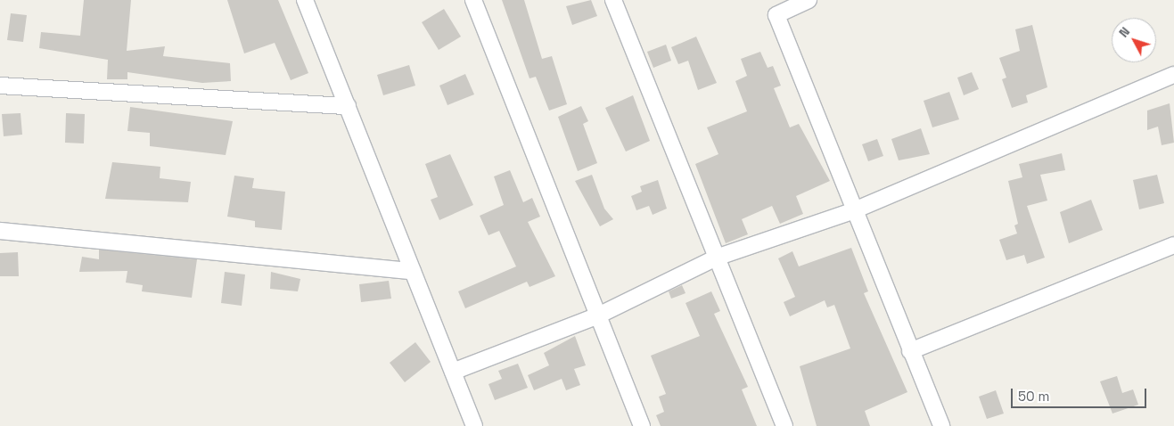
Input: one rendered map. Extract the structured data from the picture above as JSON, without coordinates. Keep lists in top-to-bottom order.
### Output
{
  "scale_bar": "50 m",
  "north": "top left"
}
